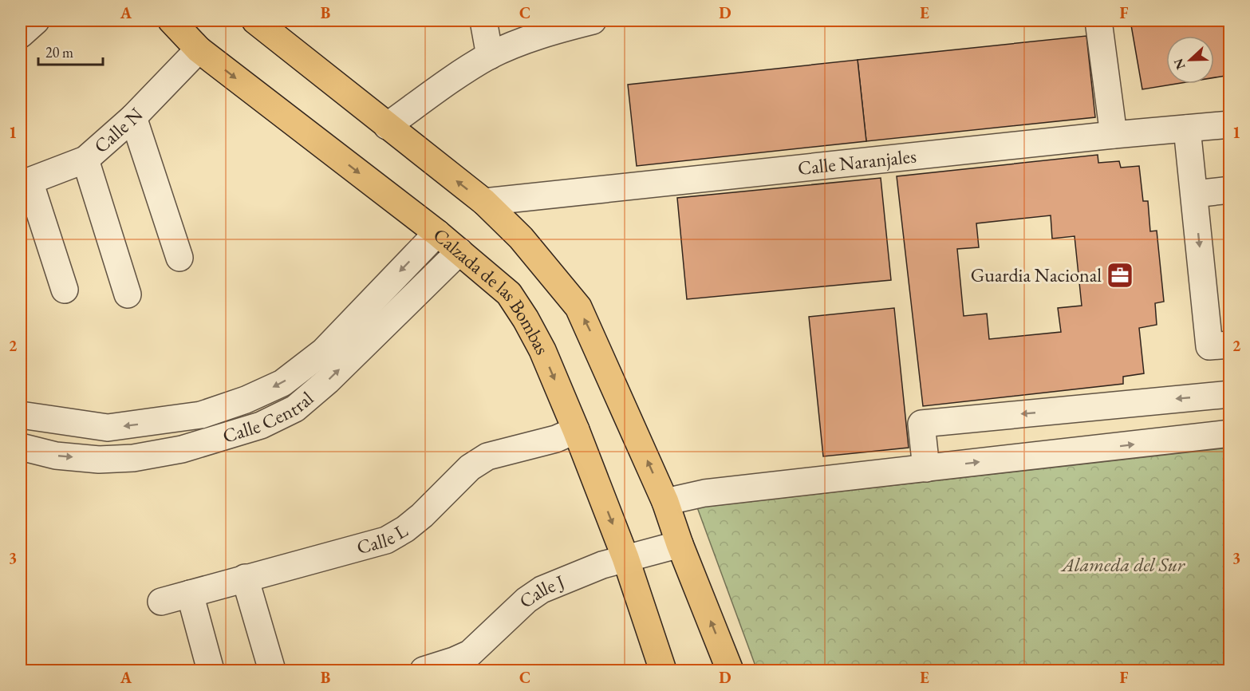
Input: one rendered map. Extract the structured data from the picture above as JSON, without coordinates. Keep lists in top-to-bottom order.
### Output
{
  "streets": {
    "main road": ["Calzada de las Bombas"],
    "street": [
      "Calle N",
      "Calle Naranjales",
      "Calle Central",
      "Calle L",
      "Calle J"
    ]
  },
  "crossings": [
    ["Calle N", "Calzada de las Bombas"],
    ["Calzada de las Bombas", "Calle Central"],
    ["Calzada de las Bombas", "Calle L"],
    ["Calzada de las Bombas", "Calle J"]
  ],
  "parks": ["Alameda del Sur"],
  "places": {
    "office": ["Guardia Nacional"]
  },
  "scale_bar": "20 m",
  "north": "left",
  "grid": {
    "columns": [
      "A",
      "B",
      "C",
      "D",
      "E",
      "F"
    ],
    "rows": ["1", "2", "3"]
  }
}
